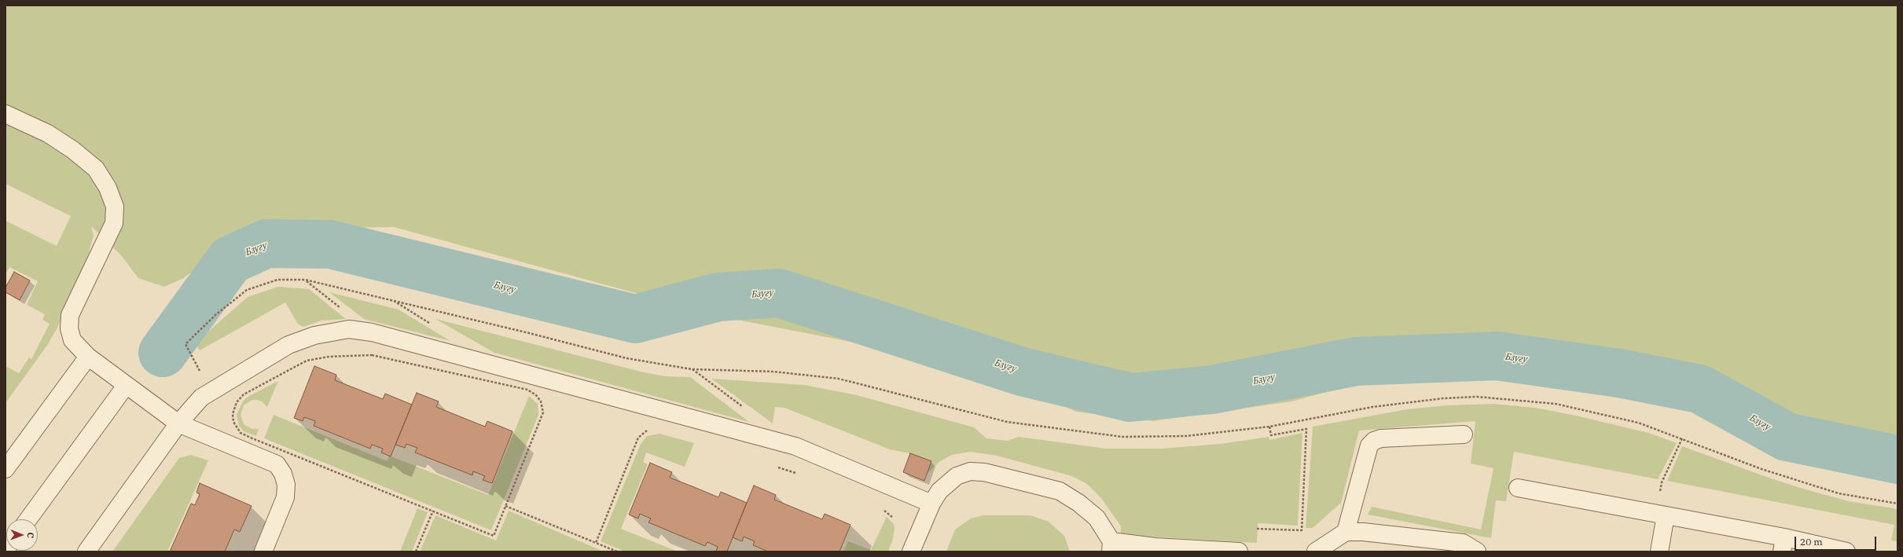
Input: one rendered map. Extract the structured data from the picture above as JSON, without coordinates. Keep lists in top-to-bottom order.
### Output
{
  "water": ["Бзугу"],
  "scale_bar": "20 m",
  "north": "right"
}
